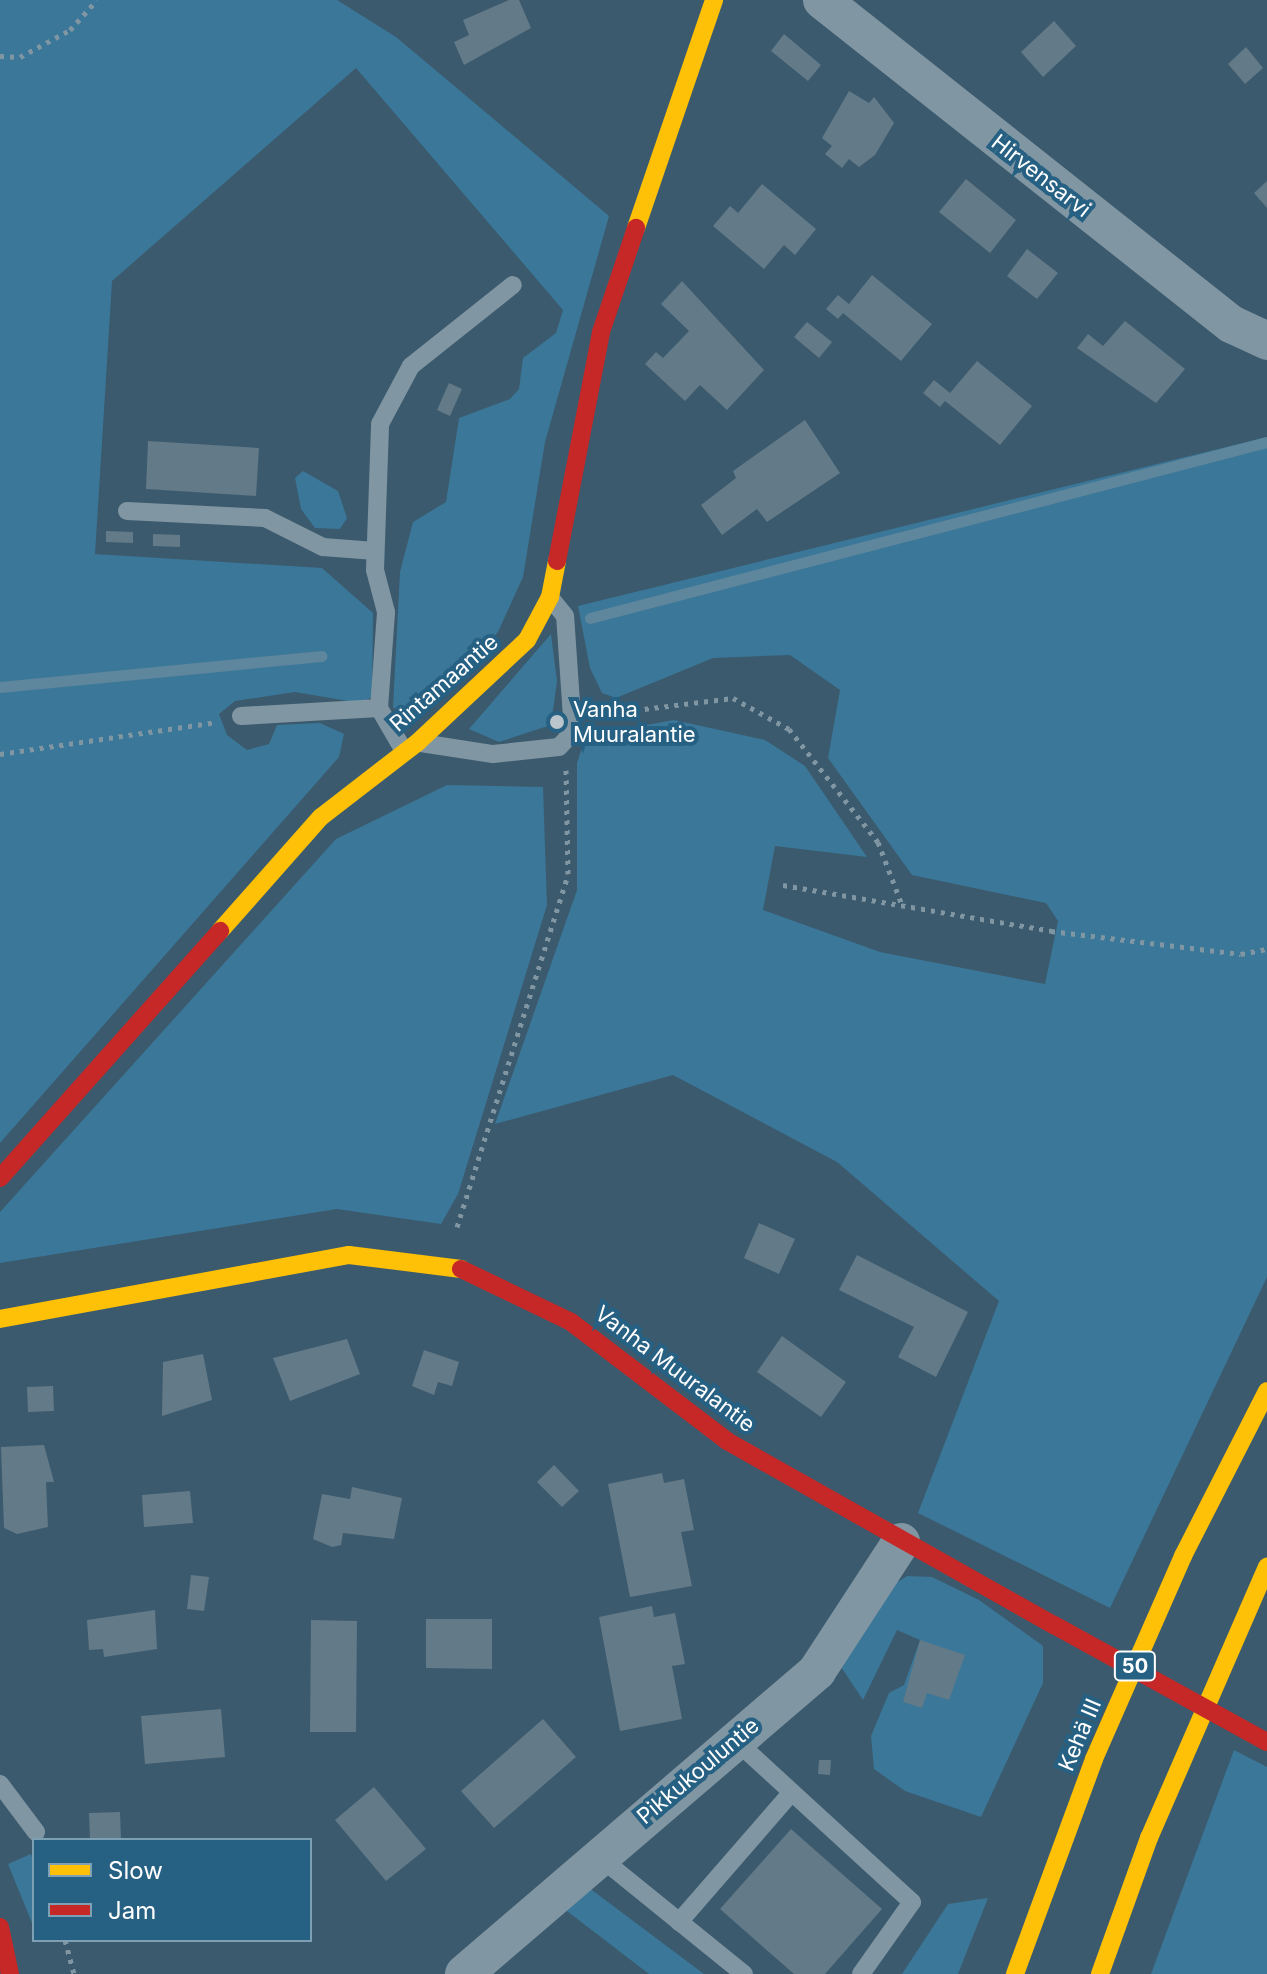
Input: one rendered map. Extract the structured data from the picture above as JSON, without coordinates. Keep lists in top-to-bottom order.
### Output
{
  "streets": {
    "main road": [
      "Rintamaantie",
      "Vanha Muuralantie",
      "50",
      "Kehä III"
    ],
    "street": ["Hirvensarvi", "Pikkukouluntie"]
  },
  "crossings": [
    ["Vanha Muuralantie", "Pikkukouluntie"]
  ],
  "places": ["Vanha Muuralantie"],
  "legend": ["Slow", "Jam"]
}
